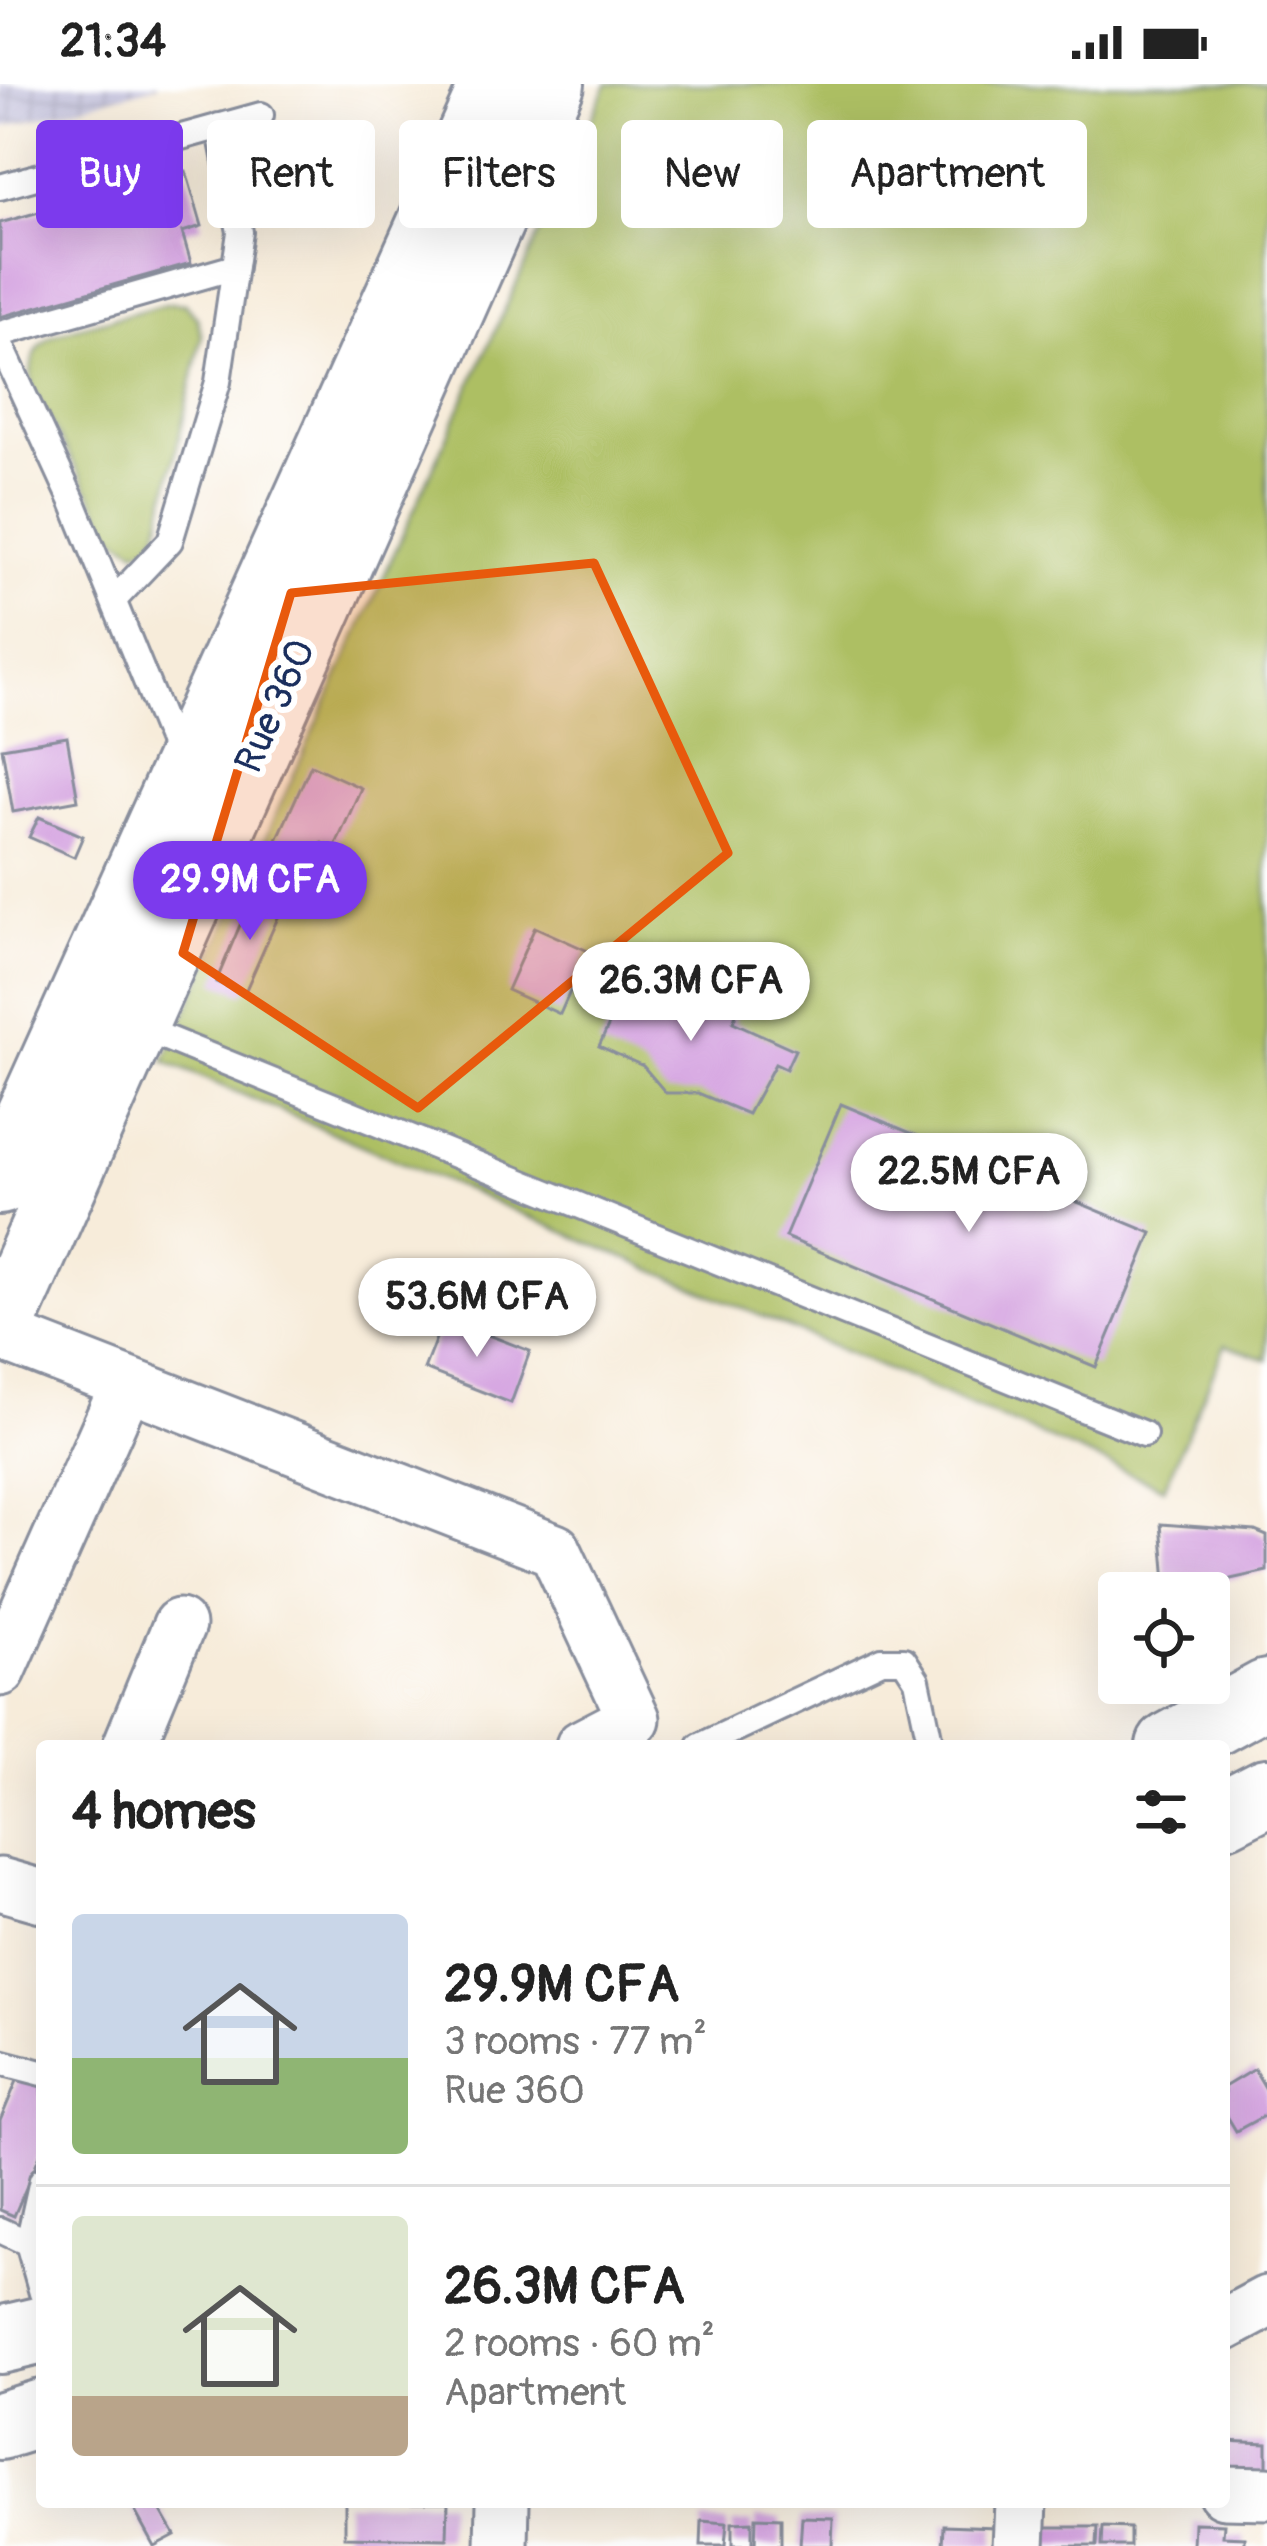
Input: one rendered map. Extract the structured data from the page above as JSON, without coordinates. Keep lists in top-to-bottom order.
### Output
{
  "streets": {
    "main road": ["Rue 360"]
  },
  "page": {
    "status": "21:34",
    "chip": [
      "Buy",
      "Rent",
      "Filters",
      "New",
      "Apartment"
    ],
    "price": [
      "29.9M CFA",
      "26.3M CFA",
      "22.5M CFA",
      "53.6M CFA"
    ],
    "heading": "4 homes",
    "list": [
      {
        "name": "29.9M CFA",
        "note": "3 rooms · 77 m² · Rue 360"
      },
      {
        "name": "26.3M CFA",
        "note": "2 rooms · 60 m² · Apartment"
      }
    ]
  }
}
